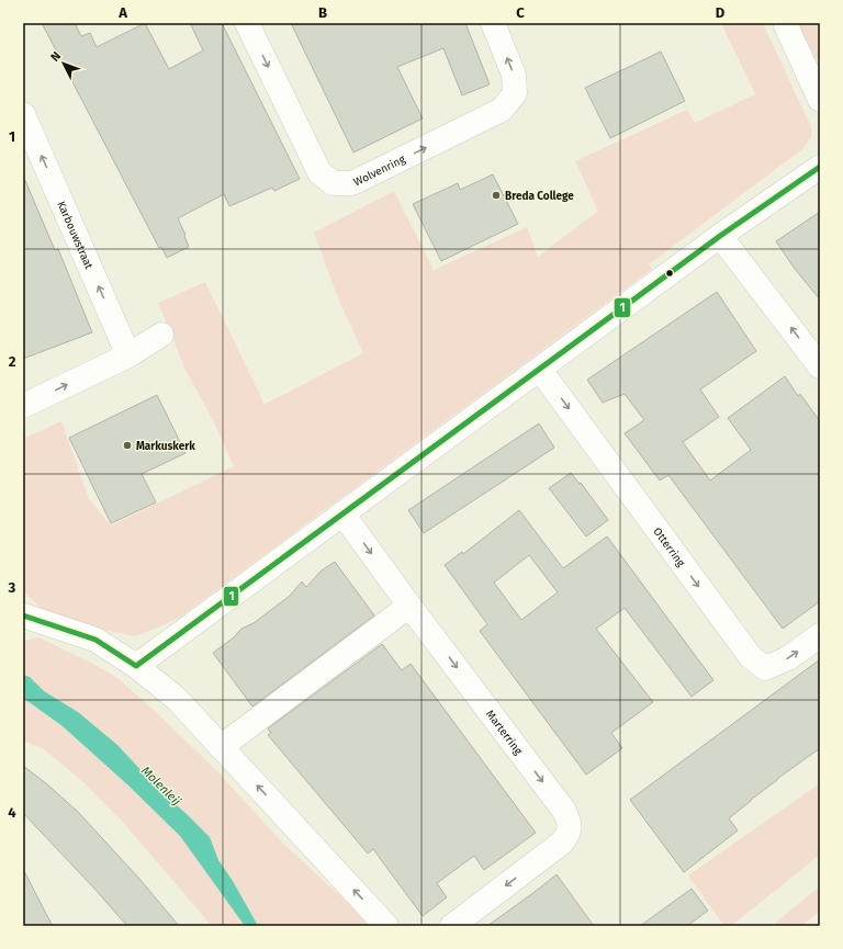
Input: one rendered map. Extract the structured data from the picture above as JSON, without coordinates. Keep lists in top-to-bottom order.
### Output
{
  "streets": {
    "street": [
      "Wolvenring",
      "Karbouwstraat",
      "Otterring",
      "Marterring"
    ]
  },
  "one_way": ["Karbouwstraat", "Otterring"],
  "water": ["Molenleij"],
  "places": ["Breda College", "Markuskerk"],
  "lines": ["transit line 1"],
  "north": "top left",
  "grid": {
    "columns": [
      "A",
      "B",
      "C",
      "D"
    ],
    "rows": [
      "1",
      "2",
      "3",
      "4"
    ]
  }
}
